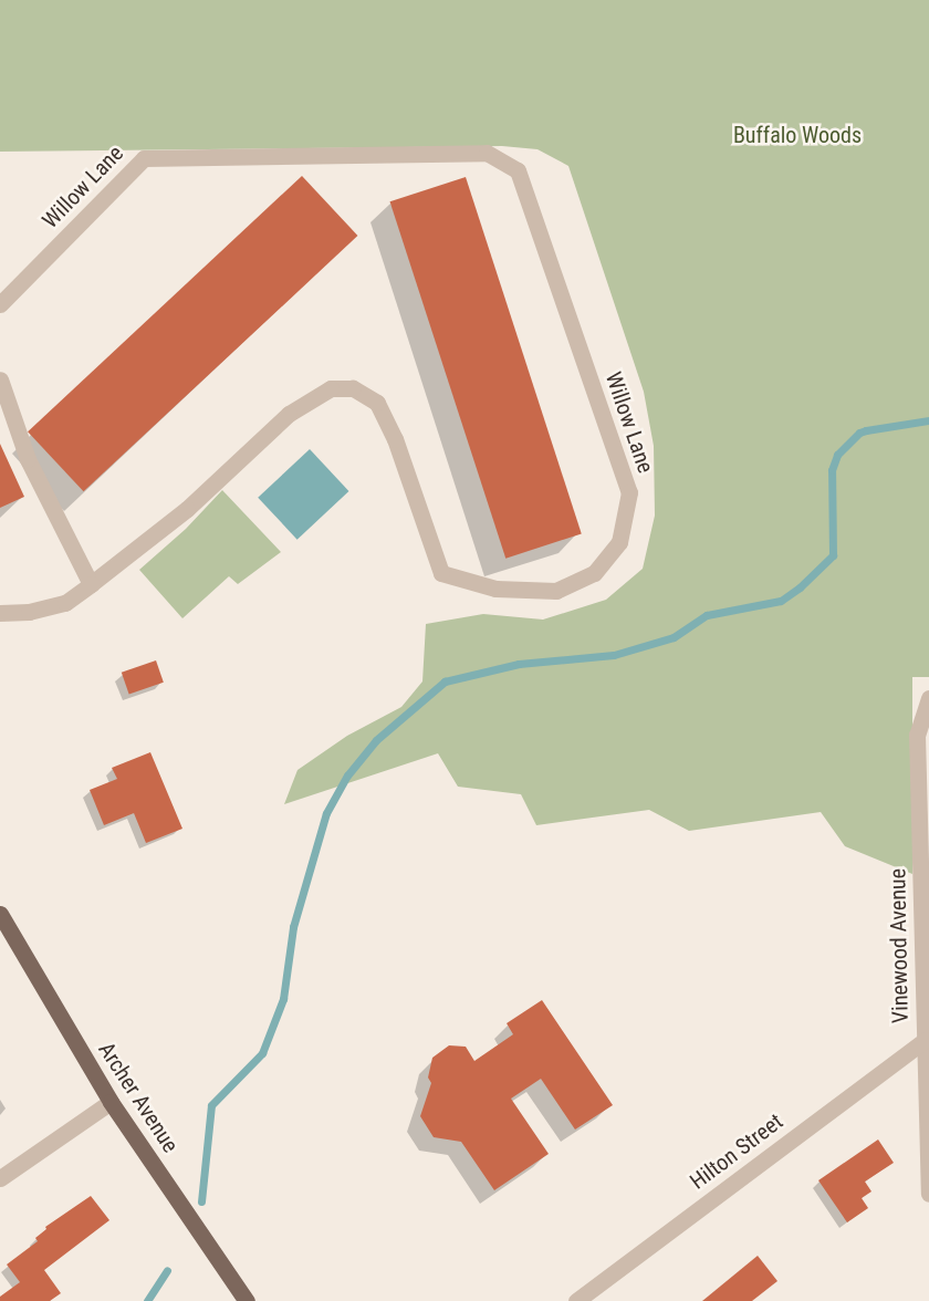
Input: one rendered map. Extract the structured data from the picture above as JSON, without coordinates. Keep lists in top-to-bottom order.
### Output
{
  "streets": {
    "main road": ["Archer Avenue"],
    "street": ["Willow Lane", "Vinewood Avenue", "Hilton Street"]
  },
  "crossings": [
    ["Vinewood Avenue", "Hilton Street"]
  ],
  "parks": ["Buffalo Woods"]
}
